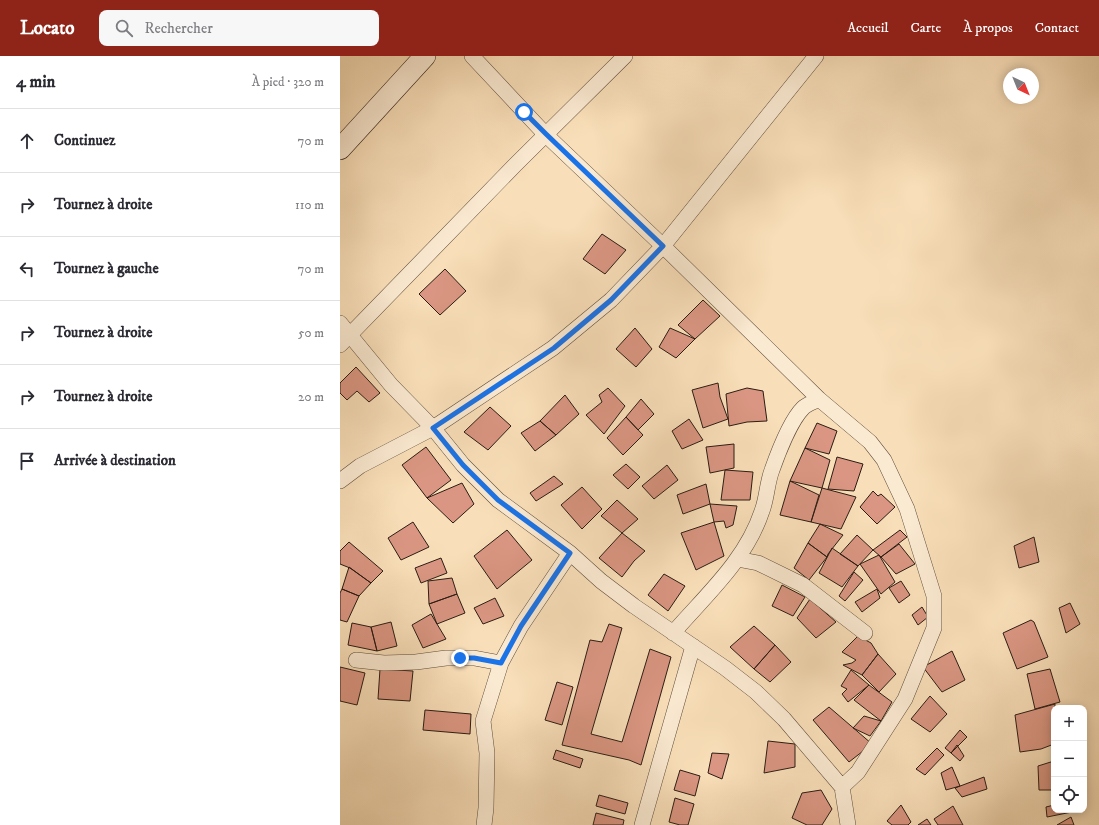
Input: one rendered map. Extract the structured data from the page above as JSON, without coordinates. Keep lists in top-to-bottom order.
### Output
{
  "north": "bottom right",
  "page": {
    "header": "Locato",
    "search": "Rechercher",
    "nav": [
      "Accueil",
      "Carte",
      "À propos",
      "Contact"
    ],
    "heading": ["4 min", "À pied · 320 m"],
    "list": [
      ["Continuez", "70 m"],
      ["Tournez à droite", "110 m"],
      ["Tournez à gauche", "70 m"],
      ["Tournez à droite", "50 m"],
      ["Tournez à droite", "20 m"],
      "Arrivée à destination"
    ],
    "map_buttons": ["+", "−"]
  }
}
